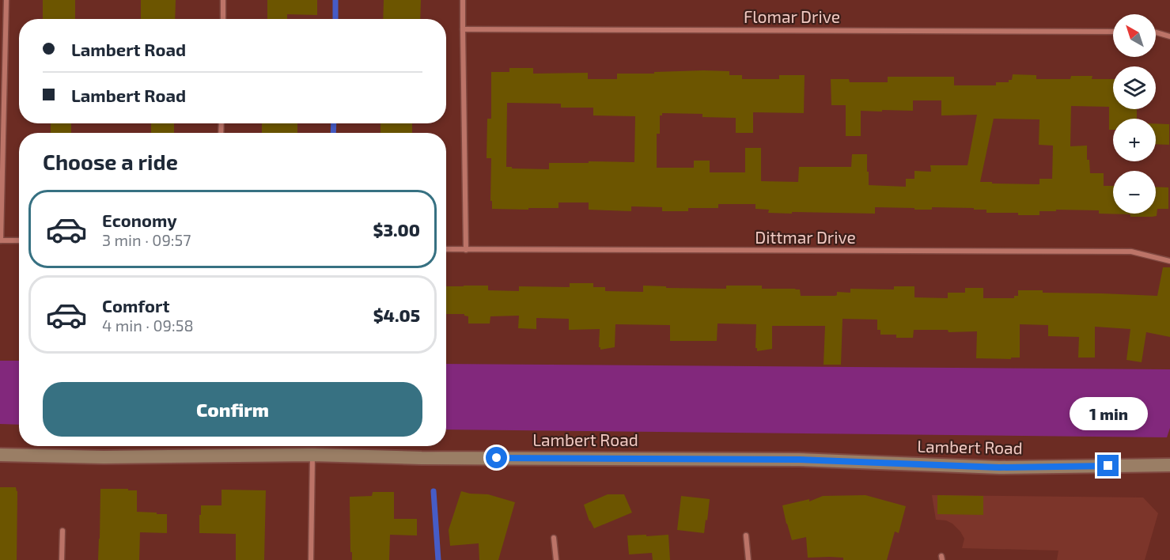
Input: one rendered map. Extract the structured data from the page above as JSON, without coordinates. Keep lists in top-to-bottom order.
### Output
{
  "streets": {
    "main road": ["Lambert Road"],
    "street": ["Flomar Drive", "Dittmar Drive"]
  },
  "north": "top left",
  "page": {
    "map_buttons": ["+", "−"],
    "banner": ["Lambert Road", "Lambert Road"],
    "heading": "Choose a ride",
    "list": [
      {
        "name": "Economy",
        "note": "3 min · 09:57",
        "value": "$3.00"
      },
      {
        "name": "Comfort",
        "note": "4 min · 09:58",
        "value": "$4.05"
      }
    ],
    "buttons": "Confirm",
    "bubble": "1 min"
  }
}
